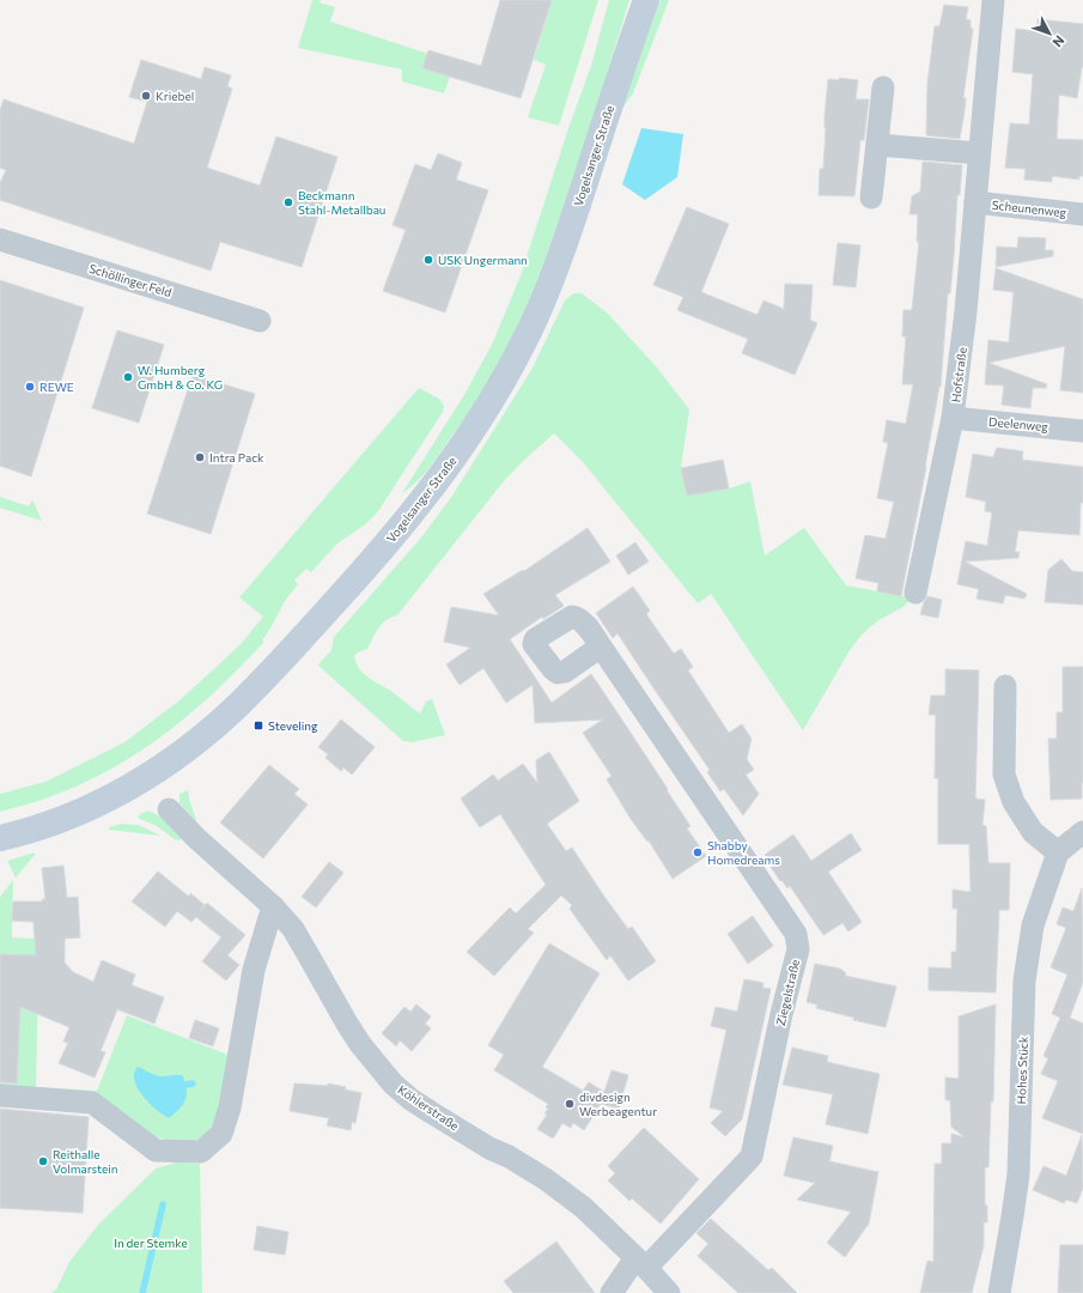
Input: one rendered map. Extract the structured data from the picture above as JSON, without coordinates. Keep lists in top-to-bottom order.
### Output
{
  "streets": {
    "main road": ["Vogelsanger Straße"],
    "street": [
      "Scheunenweg",
      "Schöllinger Feld",
      "Hofstraße",
      "Deelenweg",
      "Ziegelstraße",
      "Hohes Stück",
      "Köhlerstraße"
    ]
  },
  "crossings": [
    ["Scheunenweg", "Hofstraße"],
    ["Hofstraße", "Deelenweg"],
    ["Ziegelstraße", "Köhlerstraße"]
  ],
  "parks": ["In der Stemke"],
  "places": {
    "other": [
      "Kriebel",
      "Beckmann Stahl-Metallbau",
      "USK Ungermann",
      "W. Humberg GmbH & Co. KG",
      "REWE",
      "Intra Pack",
      "Shabby Homedreams",
      "divdesign Werbeagentur",
      "Reithalle Volmarstein"
    ],
    "transit": ["Steveling"]
  },
  "north": "bottom right"
}
